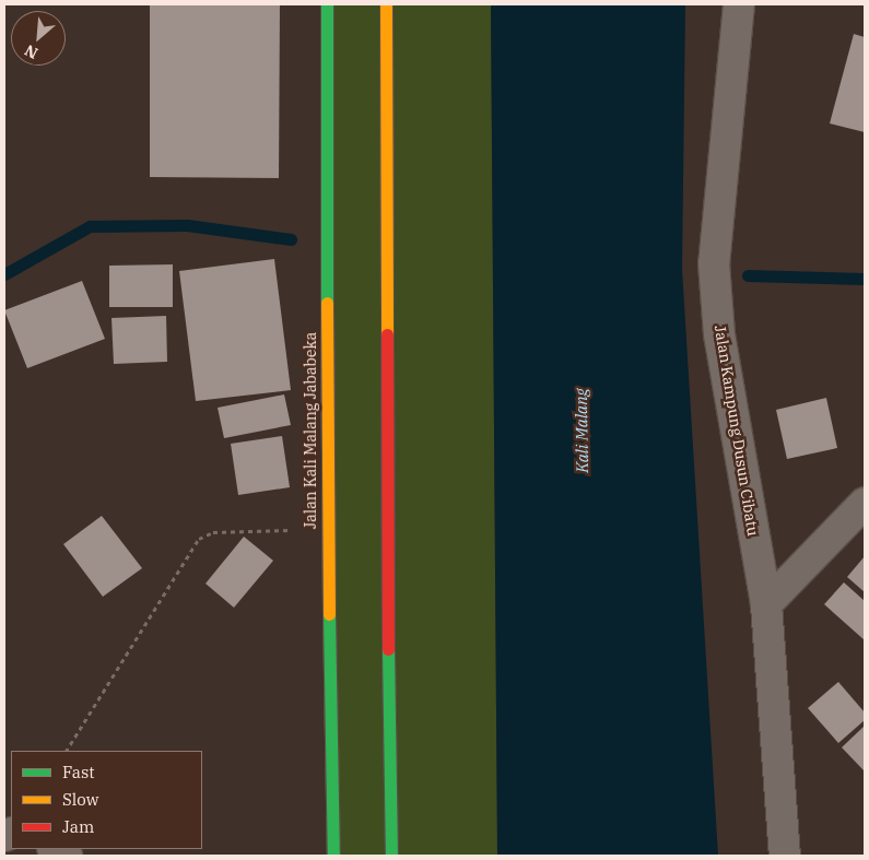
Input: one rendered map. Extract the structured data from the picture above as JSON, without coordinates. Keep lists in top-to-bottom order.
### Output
{
  "streets": {
    "main road": ["Jalan Kali Malang Jababeka"],
    "street": ["Jalan Kampung Dusun Cibatu"]
  },
  "water": ["Kali Malang"],
  "legend": ["Fast", "Slow", "Jam"],
  "north": "bottom left"
}
